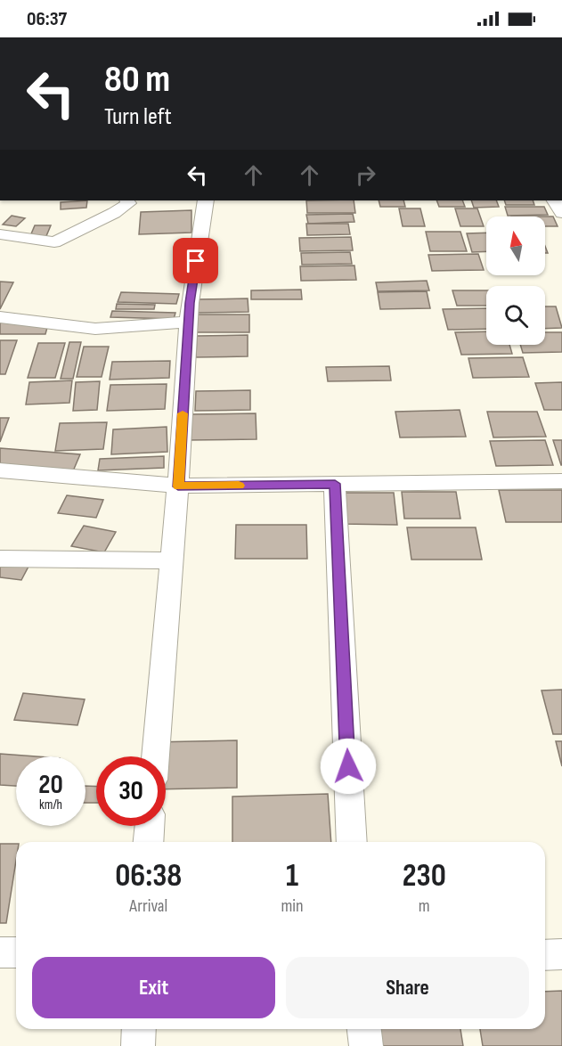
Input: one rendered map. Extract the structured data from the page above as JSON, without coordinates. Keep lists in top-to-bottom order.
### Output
{
  "north": "top",
  "page": {
    "status": "06:37",
    "turn": ["80 m", "Turn left"],
    "speed": "20 km/h",
    "limit": "30",
    "eta": [
      "06:38",
      "Arrival",
      "1",
      "min",
      "230",
      "m"
    ],
    "buttons": ["Exit", "Share"]
  }
}
